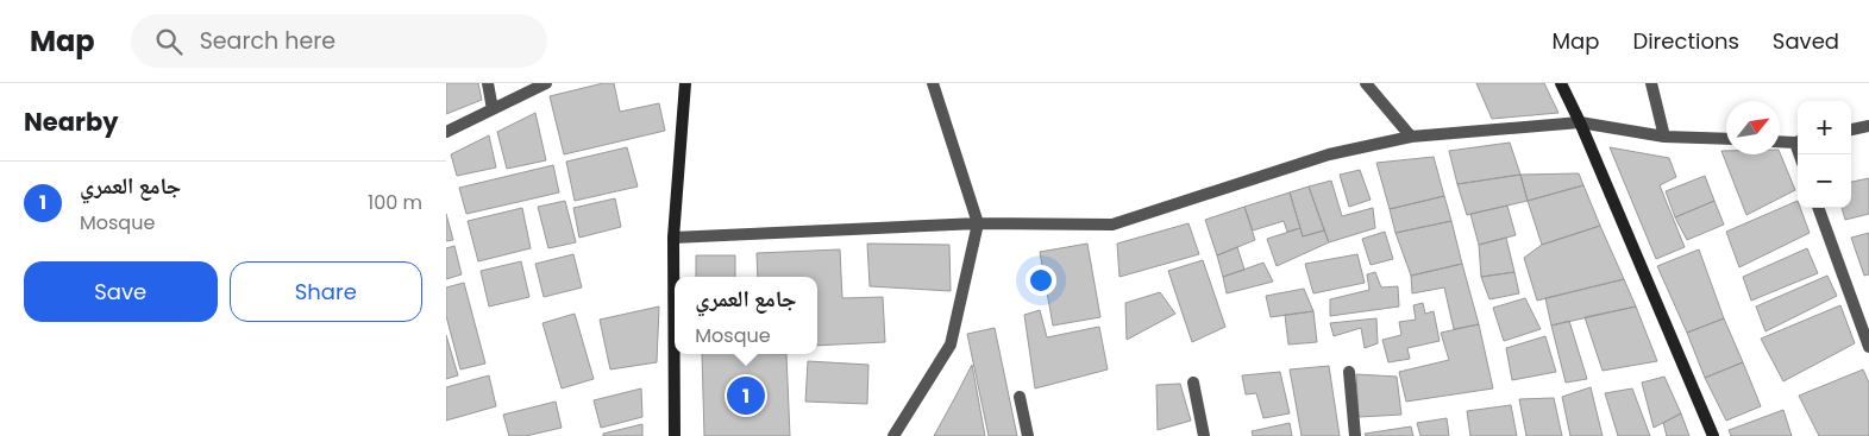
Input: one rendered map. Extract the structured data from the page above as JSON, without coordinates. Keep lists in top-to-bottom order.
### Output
{
  "north": "top right",
  "page": {
    "header": "Map",
    "search": "Search here",
    "nav": ["Map", "Directions", "Saved"],
    "heading": "Nearby",
    "map_buttons": ["+", "−"],
    "list": [
      {
        "mark": "1",
        "name": "جامع العمري",
        "note": "Mosque",
        "value": "100 m"
      }
    ],
    "buttons": ["Save", "Share"],
    "popup": ["جامع العمري", "Mosque"],
    "pins": "1"
  }
}
